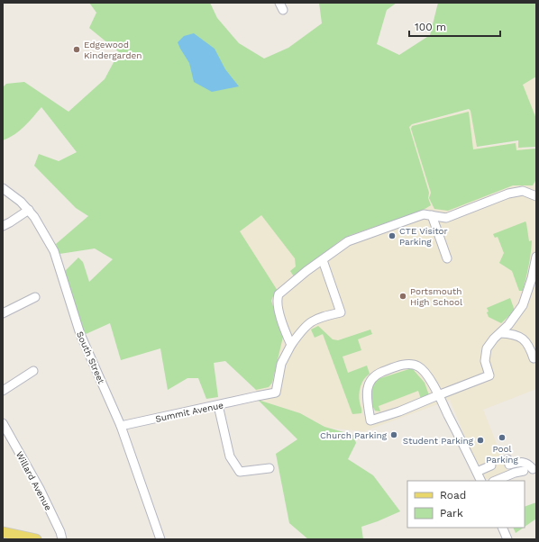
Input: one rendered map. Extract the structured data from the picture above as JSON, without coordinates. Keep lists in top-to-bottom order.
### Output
{
  "streets": {
    "street": ["South Street", "Summit Avenue", "Willard Avenue"]
  },
  "crossings": [
    ["South Street", "Summit Avenue"]
  ],
  "places": [
    "Edgewood Kindergarden",
    "CTE Visitor Parking",
    "Portsmouth High School",
    "Church Parking",
    "Pool Parking",
    "Student Parking"
  ],
  "legend": ["Road", "Park"],
  "scale_bar": "100 m"
}
